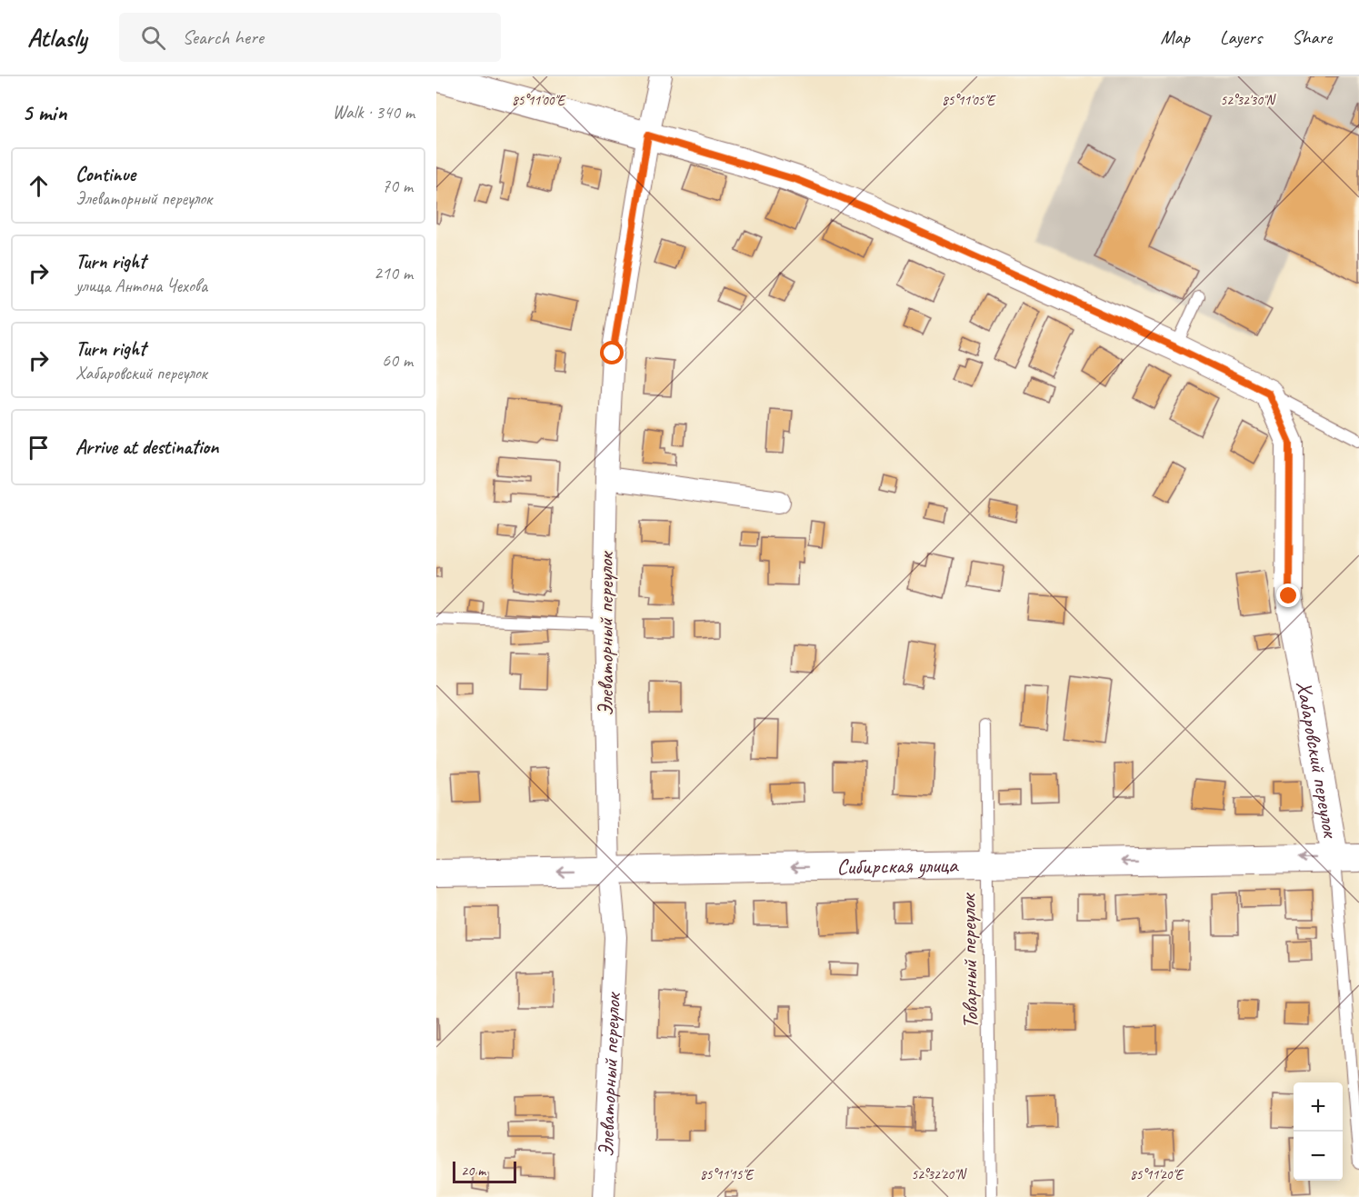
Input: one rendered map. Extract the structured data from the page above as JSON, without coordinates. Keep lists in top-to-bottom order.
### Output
{
  "streets": {
    "street": ["Элеваторный переулок", "Хабаровский переулок", "Сибирская улица"],
    "lane": ["Товарный переулок"]
  },
  "crossings": [
    ["Элеваторный переулок", "Сибирская улица"],
    ["Хабаровский переулок", "Сибирская улица"],
    ["Сибирская улица", "Товарный переулок"]
  ],
  "one_way": ["Сибирская улица"],
  "scale_bar": "20 m",
  "page": {
    "header": "Atlasly",
    "search": "Search here",
    "nav": ["Map", "Layers", "Share"],
    "heading": ["5 min", "Walk · 340 m"],
    "list": [
      ["Continue", "Элеваторный переулок", "70 m"],
      ["Turn right", "улица Антона Чехова", "210 m"],
      ["Turn right", "Хабаровский переулок", "60 m"],
      "Arrive at destination"
    ],
    "map_buttons": ["+", "−"],
    "scale": "20 m"
  },
  "coordinates": [
    "85°11'00\"E",
    "85°11'05\"E",
    "52°32'30\"N",
    "85°11'15\"E",
    "85°11'20\"E",
    "52°32'20\"N"
  ]
}
